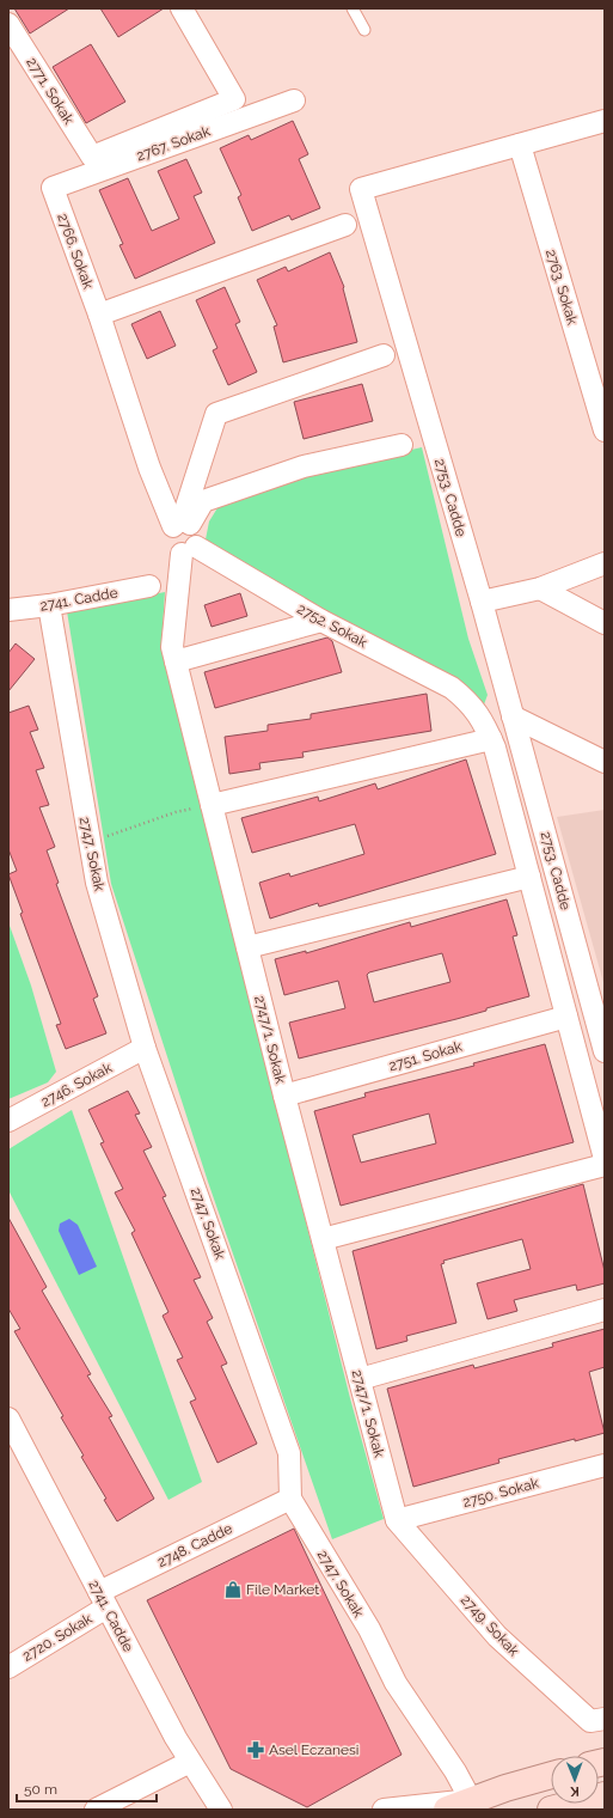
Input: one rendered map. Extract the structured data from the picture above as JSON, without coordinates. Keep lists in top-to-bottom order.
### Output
{
  "streets": {
    "street": [
      "2771. Sokak",
      "2767. Sokak",
      "2766. Sokak",
      "2763. Sokak",
      "2753. Cadde",
      "2741. Cadde",
      "2752. Sokak",
      "2747. Sokak",
      "2747/1. Sokak",
      "2751. Sokak",
      "2746. Sokak",
      "2750. Sokak",
      "2748. Cadde",
      "2749. Sokak",
      "2720. Sokak"
    ]
  },
  "crossings": [
    ["2767. Sokak", "2766. Sokak"],
    ["2763. Sokak", "2753. Cadde"],
    ["2741. Cadde", "2747. Sokak"],
    ["2741. Cadde", "2748. Cadde"],
    ["2741. Cadde", "2720. Sokak"],
    ["2752. Sokak", "2747/1. Sokak"],
    ["2752. Sokak", "2751. Sokak"],
    ["2747. Sokak", "2746. Sokak"],
    ["2747. Sokak", "2748. Cadde"],
    ["2747/1. Sokak", "2751. Sokak"],
    ["2747/1. Sokak", "2750. Sokak"],
    ["2747/1. Sokak", "2749. Sokak"],
    ["2750. Sokak", "2749. Sokak"],
    ["2748. Cadde", "2720. Sokak"]
  ],
  "places": {
    "shop": ["File Market"],
    "pharmacy": ["Asel Eczanesi"]
  },
  "scale_bar": "50 m",
  "north": "bottom"
}
